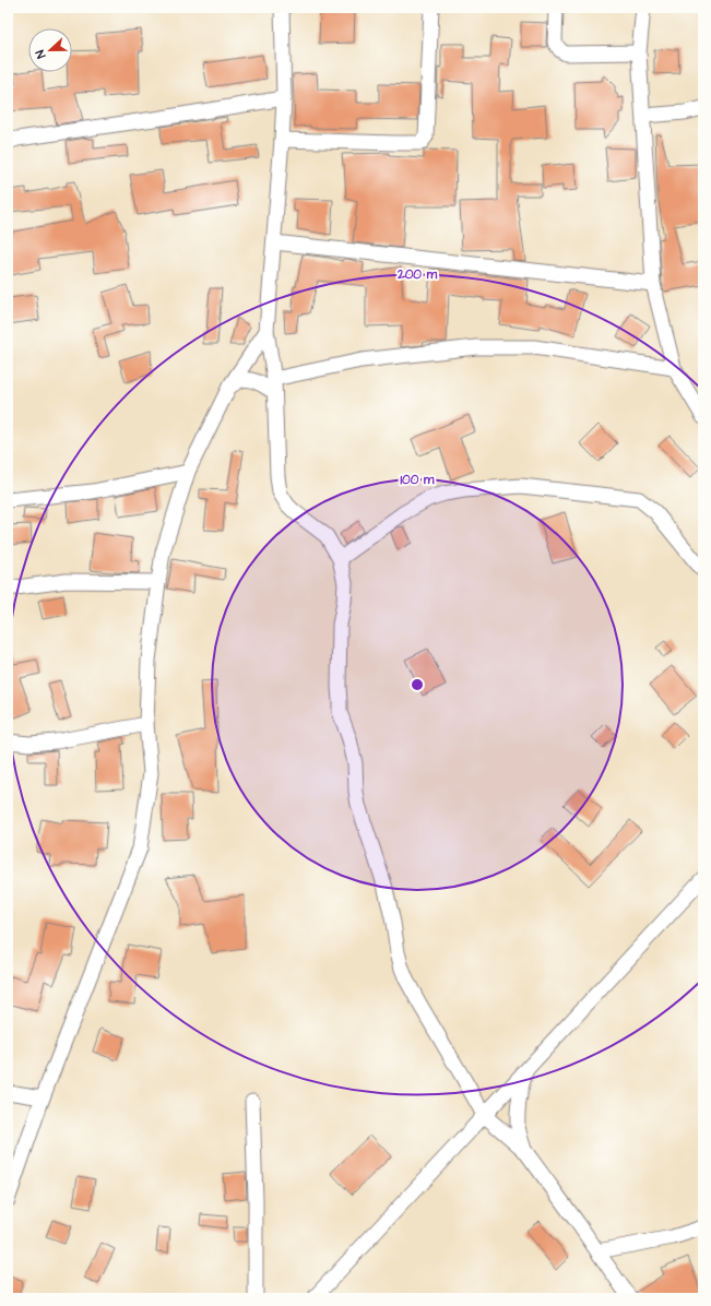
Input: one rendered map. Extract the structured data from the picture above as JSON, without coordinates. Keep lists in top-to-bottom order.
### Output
{
  "north": "left",
  "rings": ["200 m", "100 m"]
}
